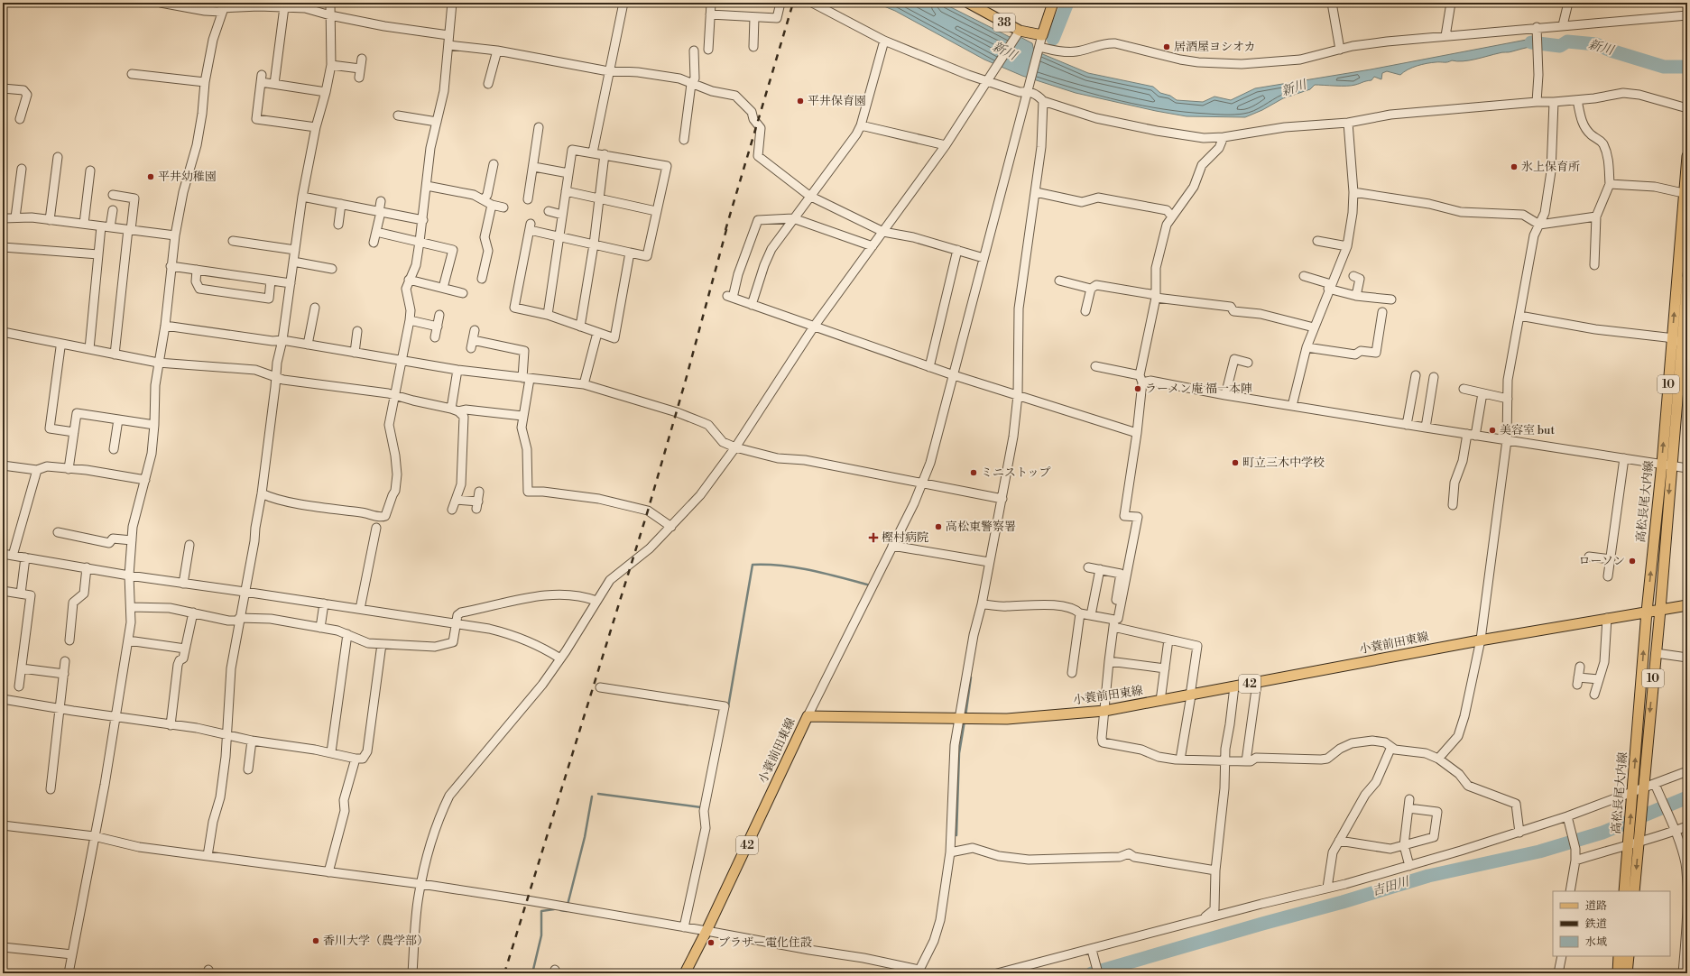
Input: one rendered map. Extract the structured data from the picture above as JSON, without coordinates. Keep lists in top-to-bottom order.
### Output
{
  "streets": {
    "main road": [
      "38",
      "10",
      "高松長尾大内線",
      "小蓑前田東線",
      "42"
    ]
  },
  "crossings": [
    ["高松長尾大内線", "小蓑前田東線"]
  ],
  "water": ["新川", "吉田川"],
  "places": {
    "other": [
      "居酒屋ヨシオカ",
      "平井保育園",
      "氷上保育所",
      "平井幼稚園",
      "ラーメン庵 福一本陣",
      "美容室 but",
      "町立三木中学校",
      "ミニストップ",
      "高松東警察署",
      "ローソン",
      "香川大学（農学部）",
      "ブラザー電化住設"
    ],
    "health": ["樫村病院"]
  },
  "legend": ["道路", "鉄道", "水域"]
}
